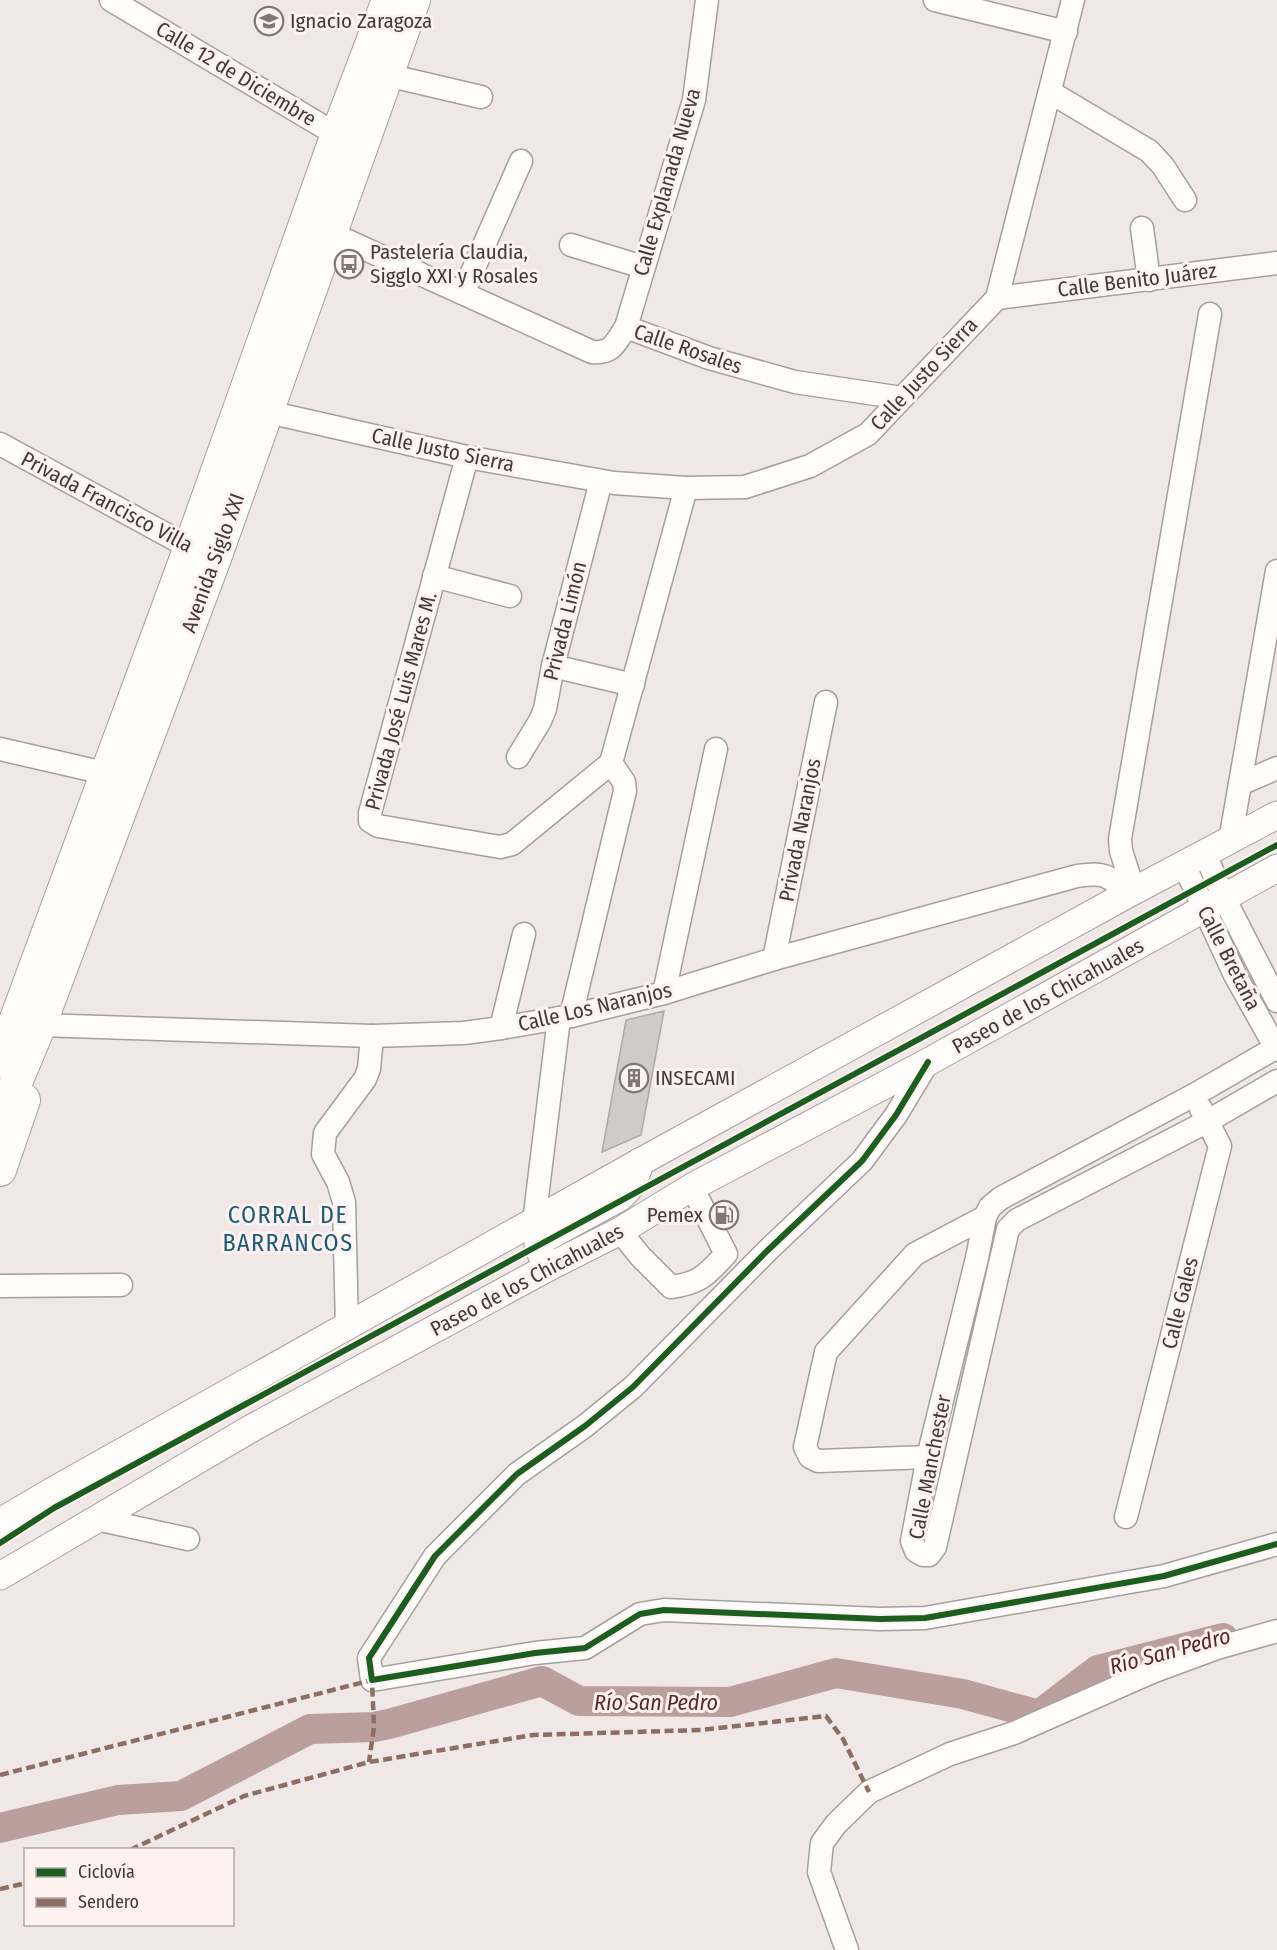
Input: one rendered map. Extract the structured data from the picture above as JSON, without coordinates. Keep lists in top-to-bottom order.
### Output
{
  "streets": {
    "highway": ["Avenida Siglo XXI"],
    "main road": ["Paseo de los Chicahuales"],
    "street": [
      "Calle 12 de Diciembre",
      "Calle Explanada Nueva",
      "Calle Benito Juárez",
      "Calle Rosales",
      "Calle Justo Sierra",
      "Privada Francisco Villa",
      "Privada Limón",
      "Privada José Luis Mares M.",
      "Privada Naranjos",
      "Calle Bretaña",
      "Calle Los Naranjos",
      "Calle Gales",
      "Calle Manchester"
    ]
  },
  "crossings": [
    ["Calle 12 de Diciembre", "Avenida Siglo XXI"],
    ["Calle Explanada Nueva", "Calle Rosales"],
    ["Calle Benito Juárez", "Calle Justo Sierra"],
    ["Calle Rosales", "Calle Justo Sierra"],
    ["Calle Rosales", "Avenida Siglo XXI"],
    ["Calle Justo Sierra", "Avenida Siglo XXI"],
    ["Calle Justo Sierra", "Privada Limón"],
    ["Calle Justo Sierra", "Privada José Luis Mares M."],
    ["Privada Francisco Villa", "Avenida Siglo XXI"],
    ["Avenida Siglo XXI", "Calle Los Naranjos"],
    ["Privada Naranjos", "Calle Los Naranjos"],
    ["Calle Bretaña", "Paseo de los Chicahuales"]
  ],
  "districts": ["CORRAL DE BARRANCOS"],
  "water": ["Río San Pedro"],
  "places": {
    "school or university": ["Ignacio Zaragoza"],
    "bus stop": ["Pastelería Claudia, Sigglo XXI y Rosales"],
    "building": ["INSECAMI"],
    "fuel station": ["Pemex"]
  },
  "legend": ["Ciclovía", "Sendero"]
}
